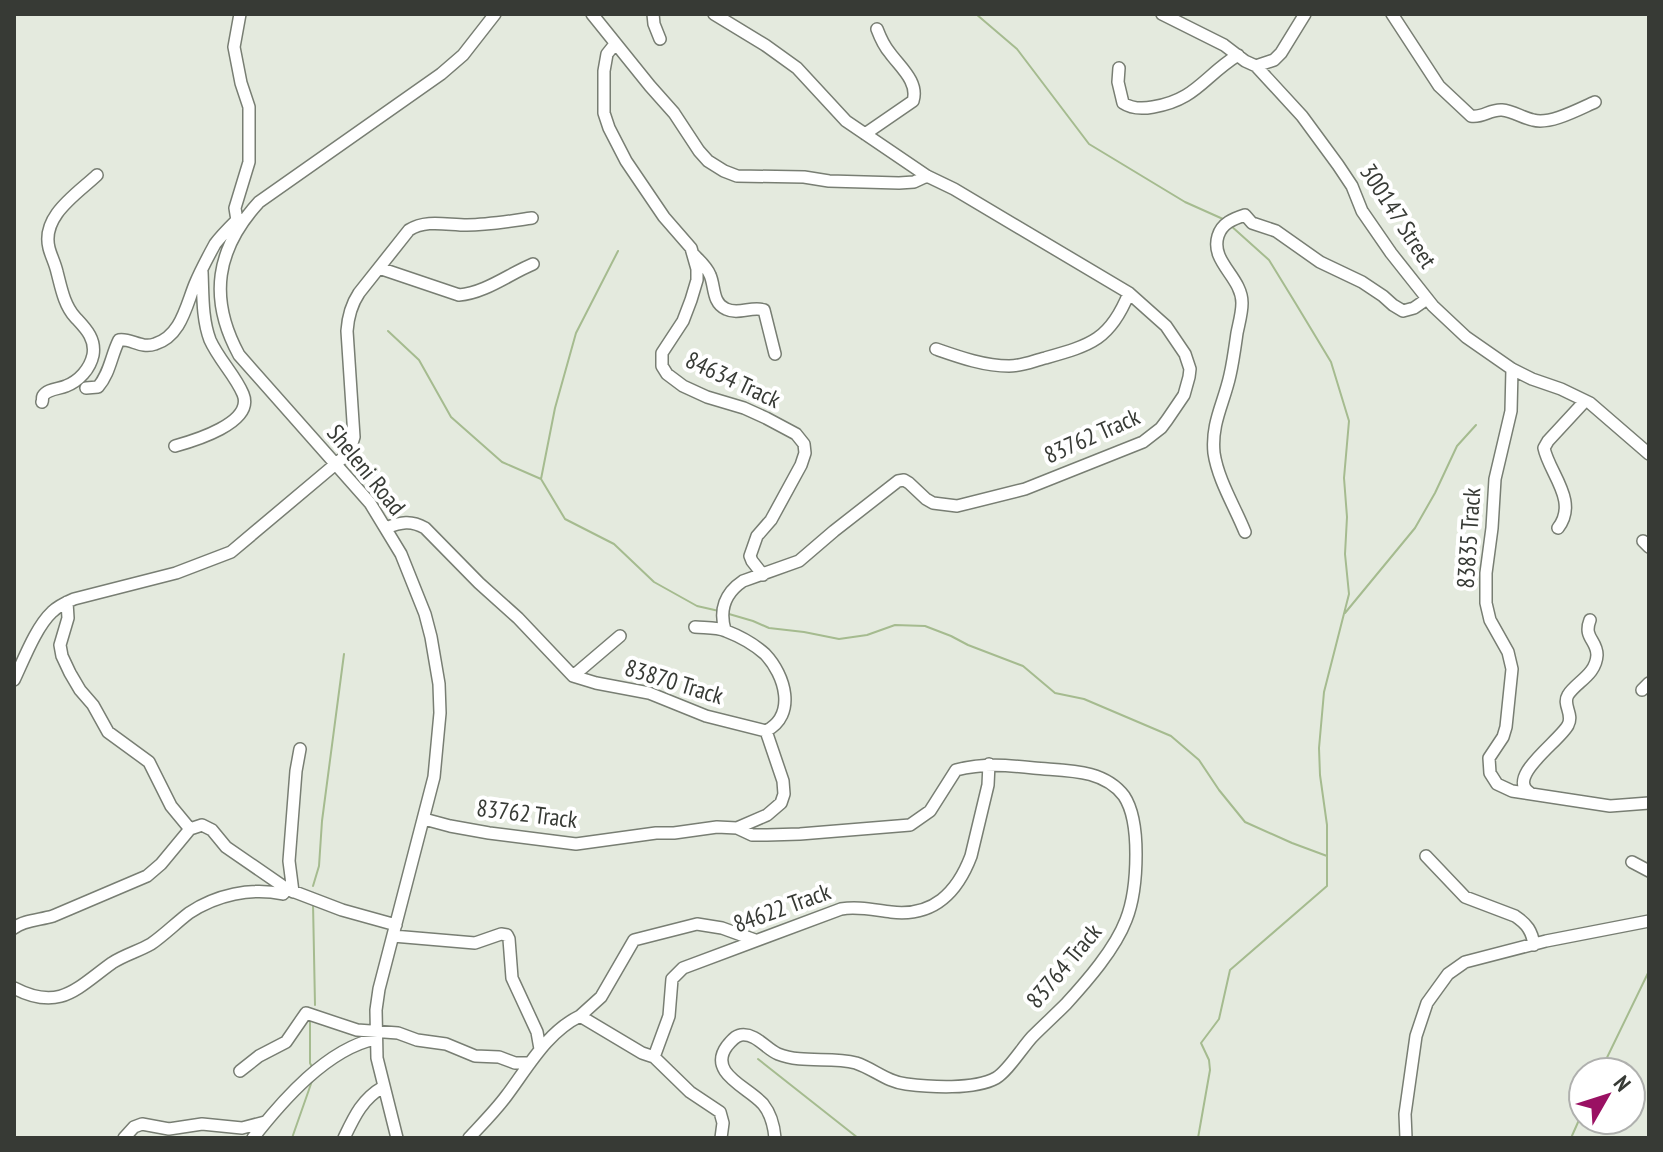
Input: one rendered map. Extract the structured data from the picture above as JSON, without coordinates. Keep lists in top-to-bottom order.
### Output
{
  "streets": {
    "street": [
      "300147 Street",
      "84634 Track",
      "83762 Track",
      "Sheleni Road",
      "83835 Track",
      "83870 Track",
      "84622 Track",
      "83764 Track"
    ]
  },
  "crossings": [
    ["300147 Street", "83835 Track"],
    ["84634 Track", "83762 Track"],
    ["83762 Track", "Sheleni Road"],
    ["83762 Track", "83870 Track"],
    ["83762 Track", "83764 Track"],
    ["84622 Track", "83764 Track"]
  ],
  "north": "top right"
}
